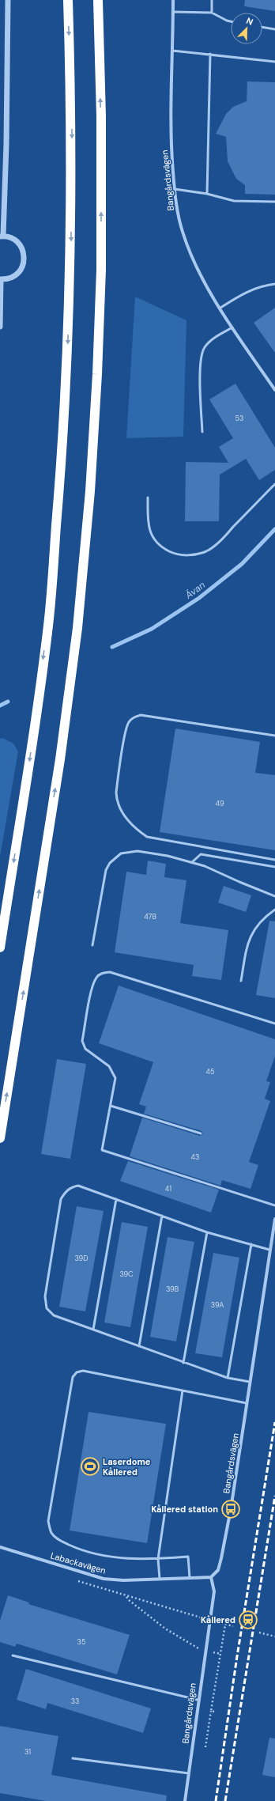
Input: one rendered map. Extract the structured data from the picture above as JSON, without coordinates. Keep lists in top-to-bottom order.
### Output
{
  "streets": {
    "street": ["Bangårdsvägen", "Labackavägen"]
  },
  "crossings": [
    ["Bangårdsvägen", "Labackavägen"]
  ],
  "water": ["Ävan"],
  "places": {
    "sports": ["Laserdome Kållered"],
    "bus stop": ["Kållered station"],
    "station": ["Kållered"]
  },
  "house_numbers": [
    "53",
    "49",
    "47B",
    "45",
    "43",
    "41",
    "39D",
    "39C",
    "39B",
    "39A",
    "35",
    "33",
    "31"
  ],
  "north": "top right"
}
